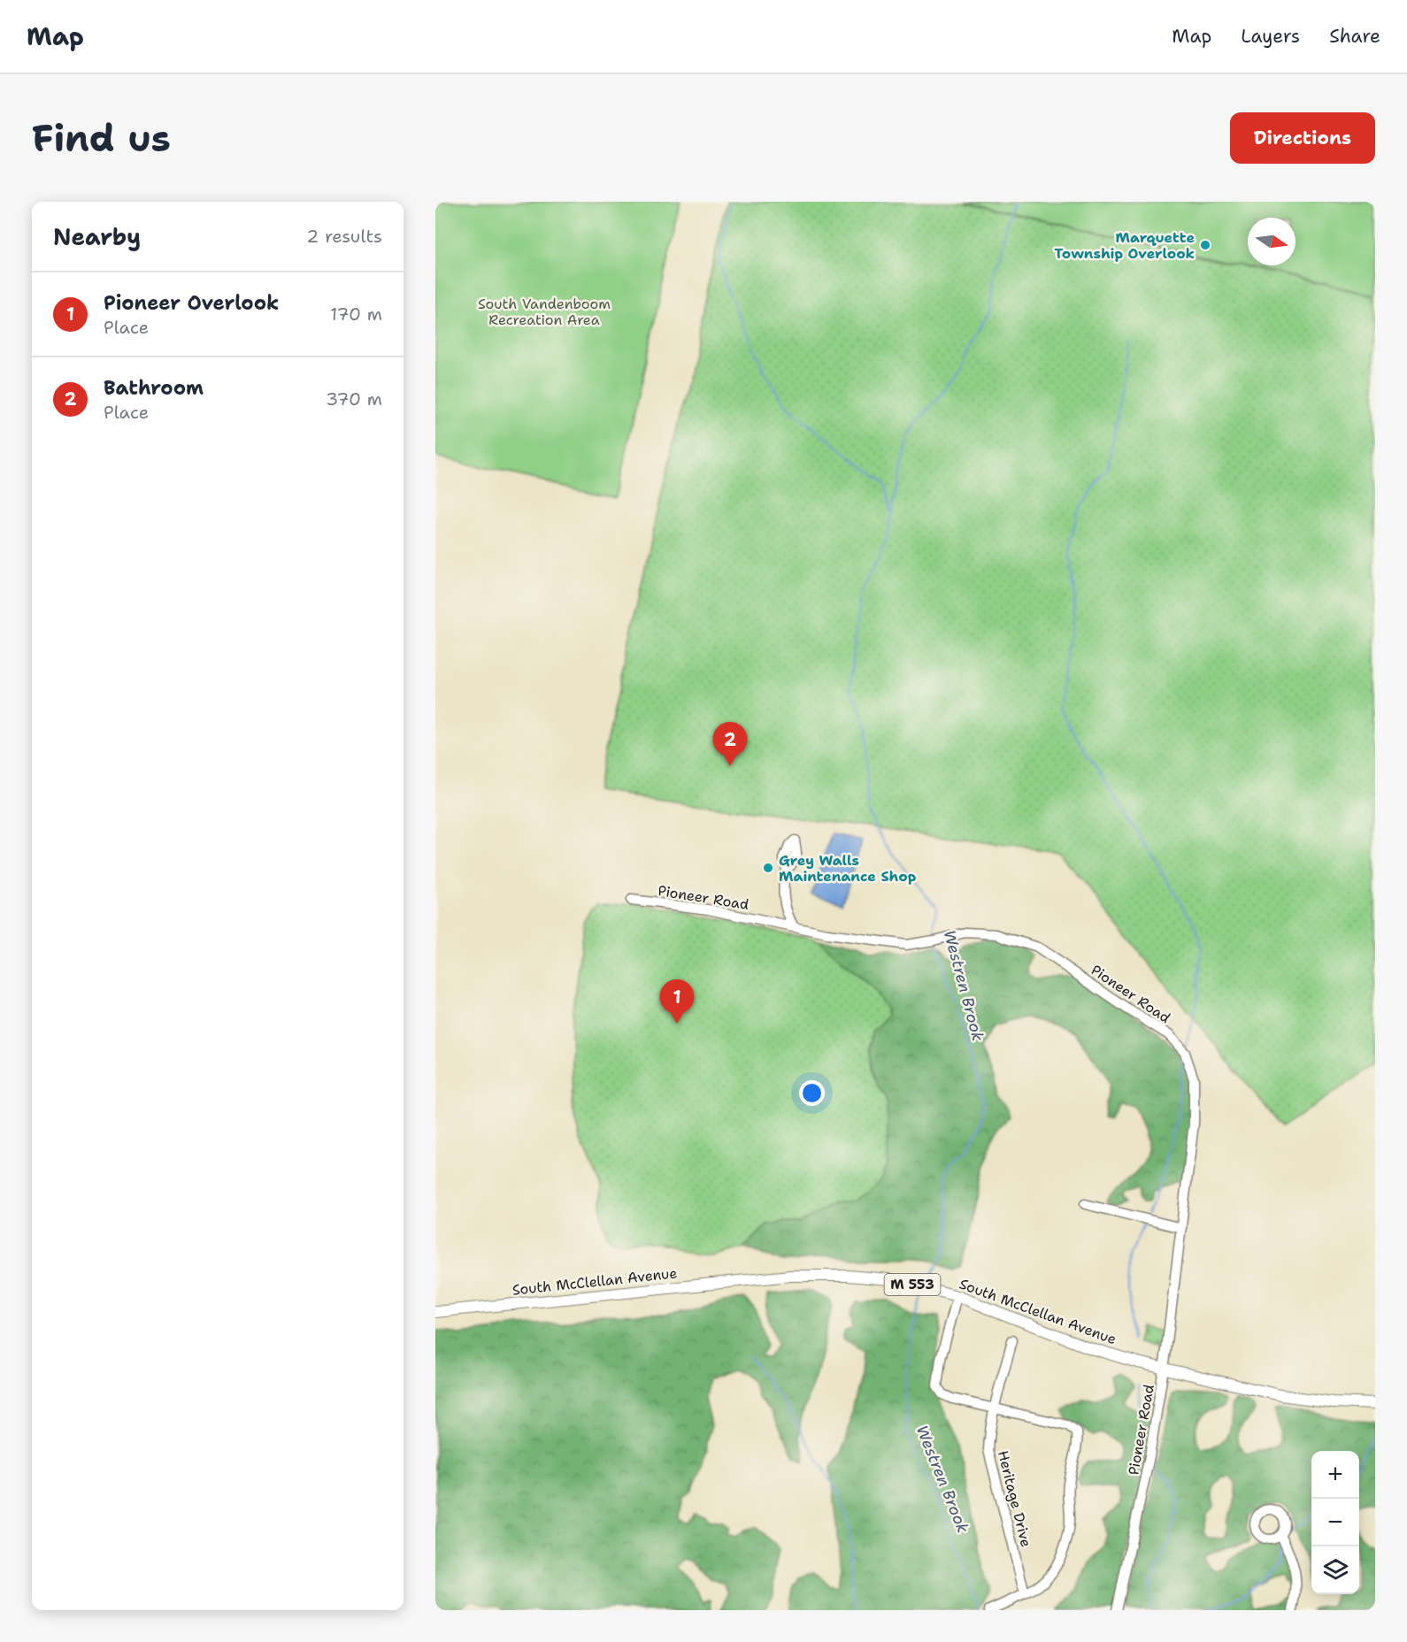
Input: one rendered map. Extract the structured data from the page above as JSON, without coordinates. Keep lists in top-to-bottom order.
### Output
{
  "streets": {
    "main road": ["South McClellan Avenue", "M 553"],
    "street": ["Pioneer Road", "Heritage Drive"]
  },
  "crossings": [
    ["Pioneer Road", "South McClellan Avenue"]
  ],
  "water": ["Westren Brook"],
  "parks": ["South Vandenboom Recreation Area"],
  "places": ["Marquette Township Overlook", "Grey Walls Maintenance Shop"],
  "north": "right",
  "page": {
    "header": "Map",
    "nav": ["Map", "Layers", "Share"],
    "buttons": "Directions",
    "title": "Find us",
    "heading": ["Nearby", "2 results"],
    "list": [
      {
        "mark": "1",
        "name": "Pioneer Overlook",
        "note": "Place",
        "value": "170 m"
      },
      {
        "mark": "2",
        "name": "Bathroom",
        "note": "Place",
        "value": "370 m"
      }
    ],
    "pins": ["2", "1"],
    "map_buttons": ["+", "−"]
  }
}
